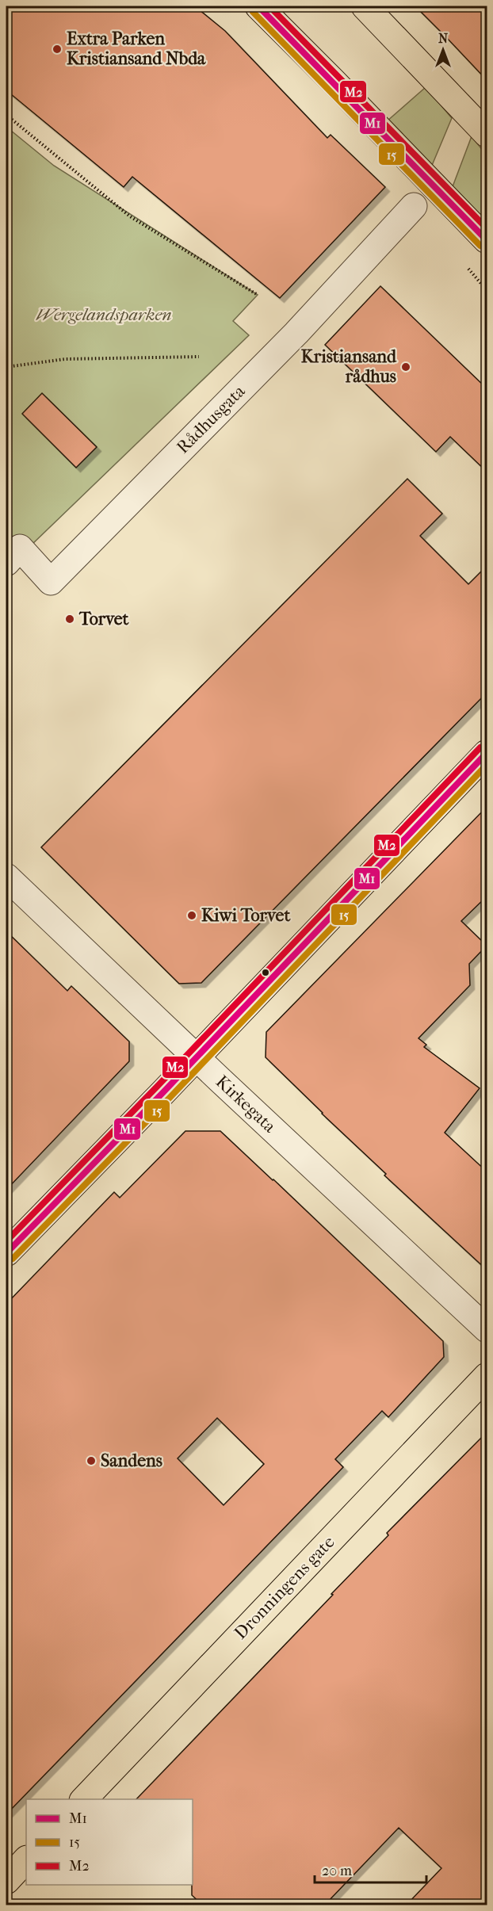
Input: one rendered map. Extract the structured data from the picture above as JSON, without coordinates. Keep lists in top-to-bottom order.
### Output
{
  "streets": {
    "main road": ["Dronningens gate"],
    "street": ["Rådhusgata", "Kirkegata"]
  },
  "parks": ["Wergelandsparken"],
  "places": [
    "Extra Parken Kristiansand Nbda",
    "Kristiansand rådhus",
    "Torvet",
    "Kiwi Torvet",
    "Sandens"
  ],
  "lines": ["transit line M1", "transit line M2", "transit line 15"],
  "legend": ["M1", "15", "M2"],
  "scale_bar": "20 m",
  "north": "top"
}
